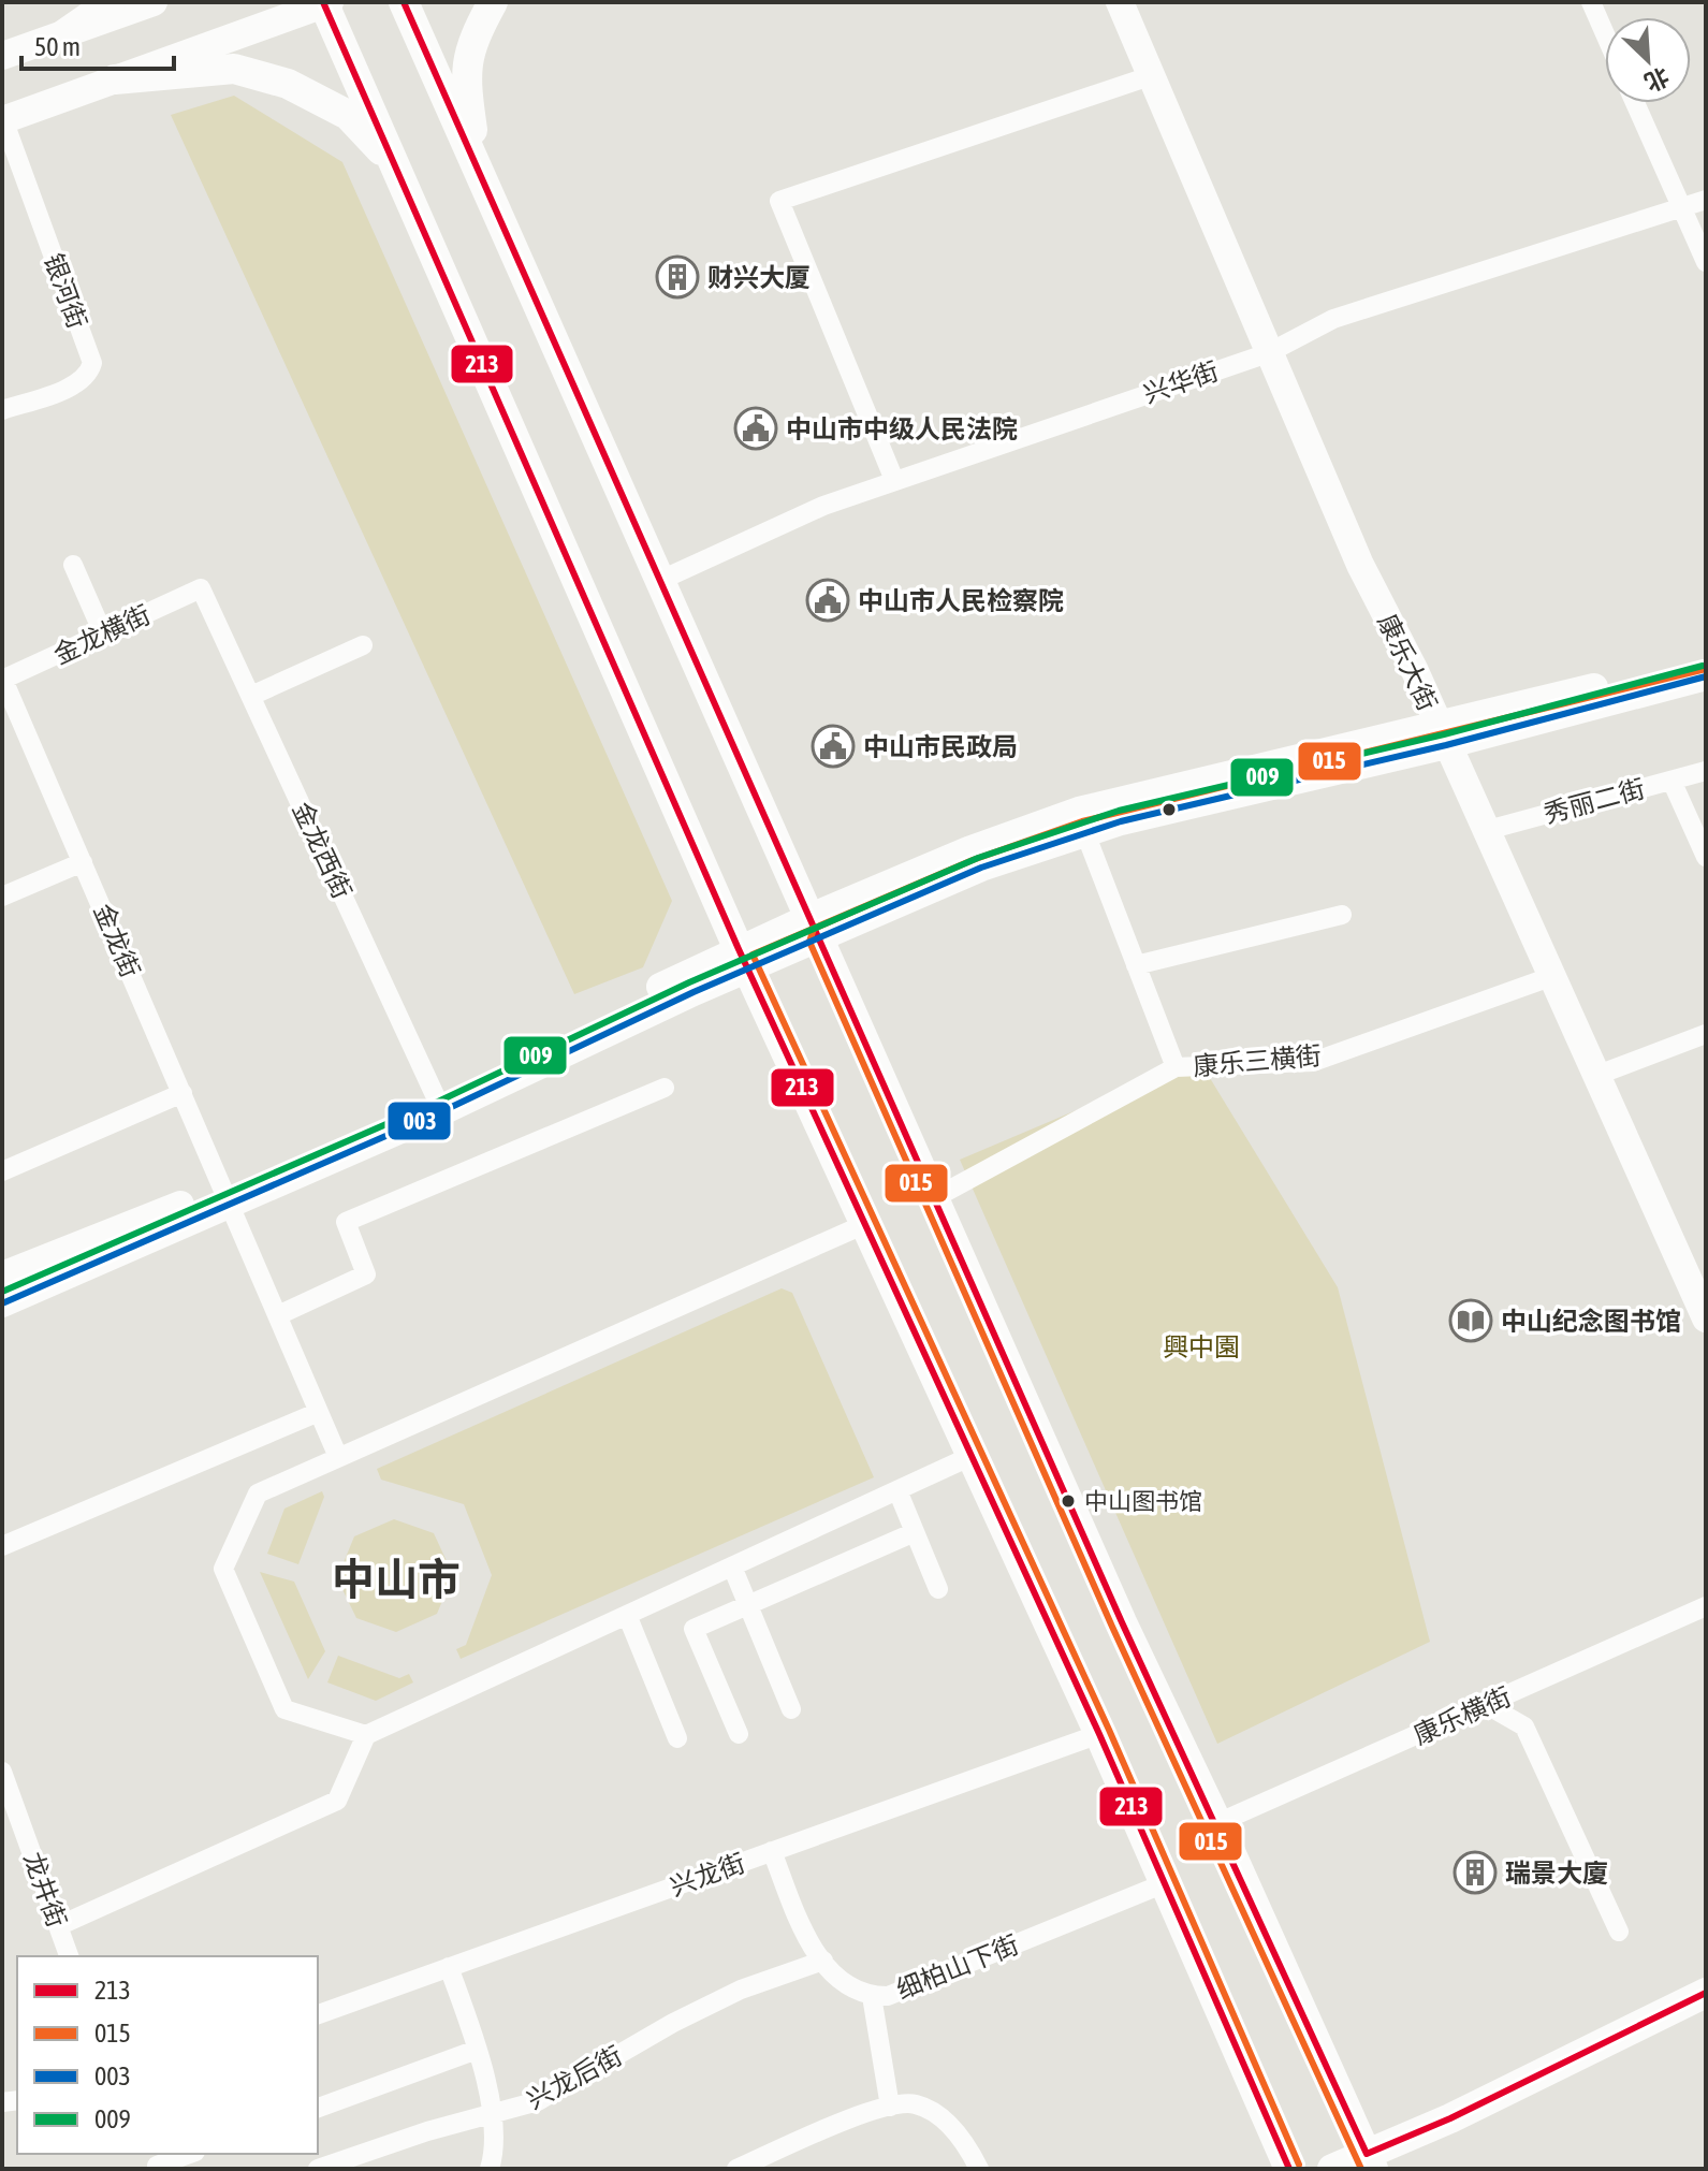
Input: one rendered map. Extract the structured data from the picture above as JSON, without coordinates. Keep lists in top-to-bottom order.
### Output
{
  "streets": {
    "street": [
      "银河街",
      "兴华街",
      "金龙横街",
      "康乐大街",
      "秀丽二街",
      "金龙西街",
      "金龙街",
      "康乐三横街",
      "康乐横街",
      "兴龙街",
      "龙井街",
      "细柏山下街",
      "兴龙后街"
    ]
  },
  "crossings": [
    ["兴华街", "康乐大街"],
    ["金龙横街", "金龙西街"],
    ["金龙横街", "金龙街"],
    ["康乐大街", "秀丽二街"],
    ["康乐大街", "康乐三横街"],
    ["兴龙街", "细柏山下街"],
    ["细柏山下街", "兴龙后街"]
  ],
  "districts": ["中山市"],
  "parks": ["興中園"],
  "places": {
    "building": ["财兴大厦", "瑞景大廈"],
    "public building": ["中山市中级人民法院", "中山市人民检察院", "中山市民政局"],
    "library": ["中山纪念图书馆"],
    "other": ["中山图书馆"]
  },
  "lines": [
    "transit line 213",
    "transit line 009",
    "transit line 015",
    "transit line 003"
  ],
  "legend": [
    "213",
    "015",
    "003",
    "009"
  ],
  "scale_bar": "50 m",
  "north": "bottom right"
}
